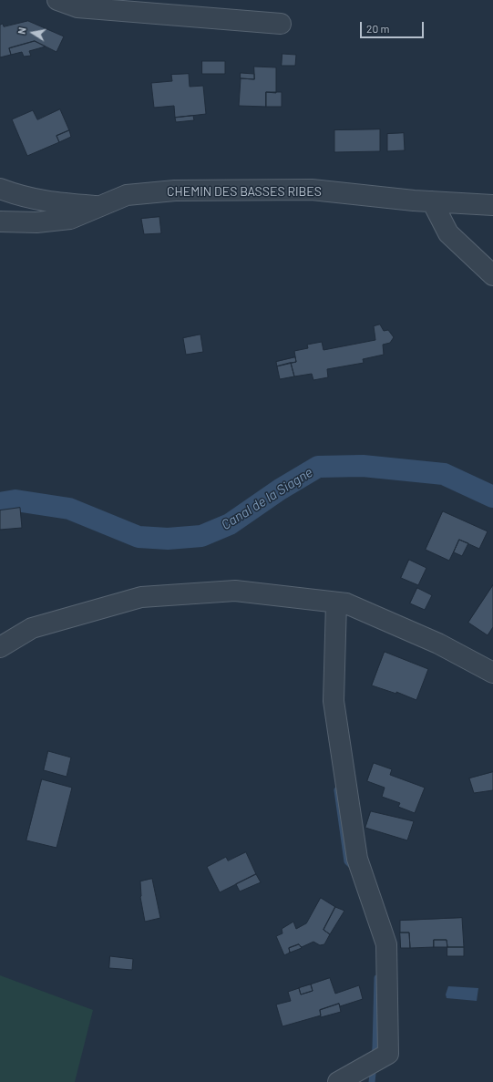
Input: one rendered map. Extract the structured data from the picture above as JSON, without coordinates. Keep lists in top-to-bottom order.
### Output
{
  "streets": {
    "street": ["CHEMIN DES BASSES RIBES"]
  },
  "water": ["Canal de la Siagne"],
  "scale_bar": "20 m",
  "north": "left"
}
